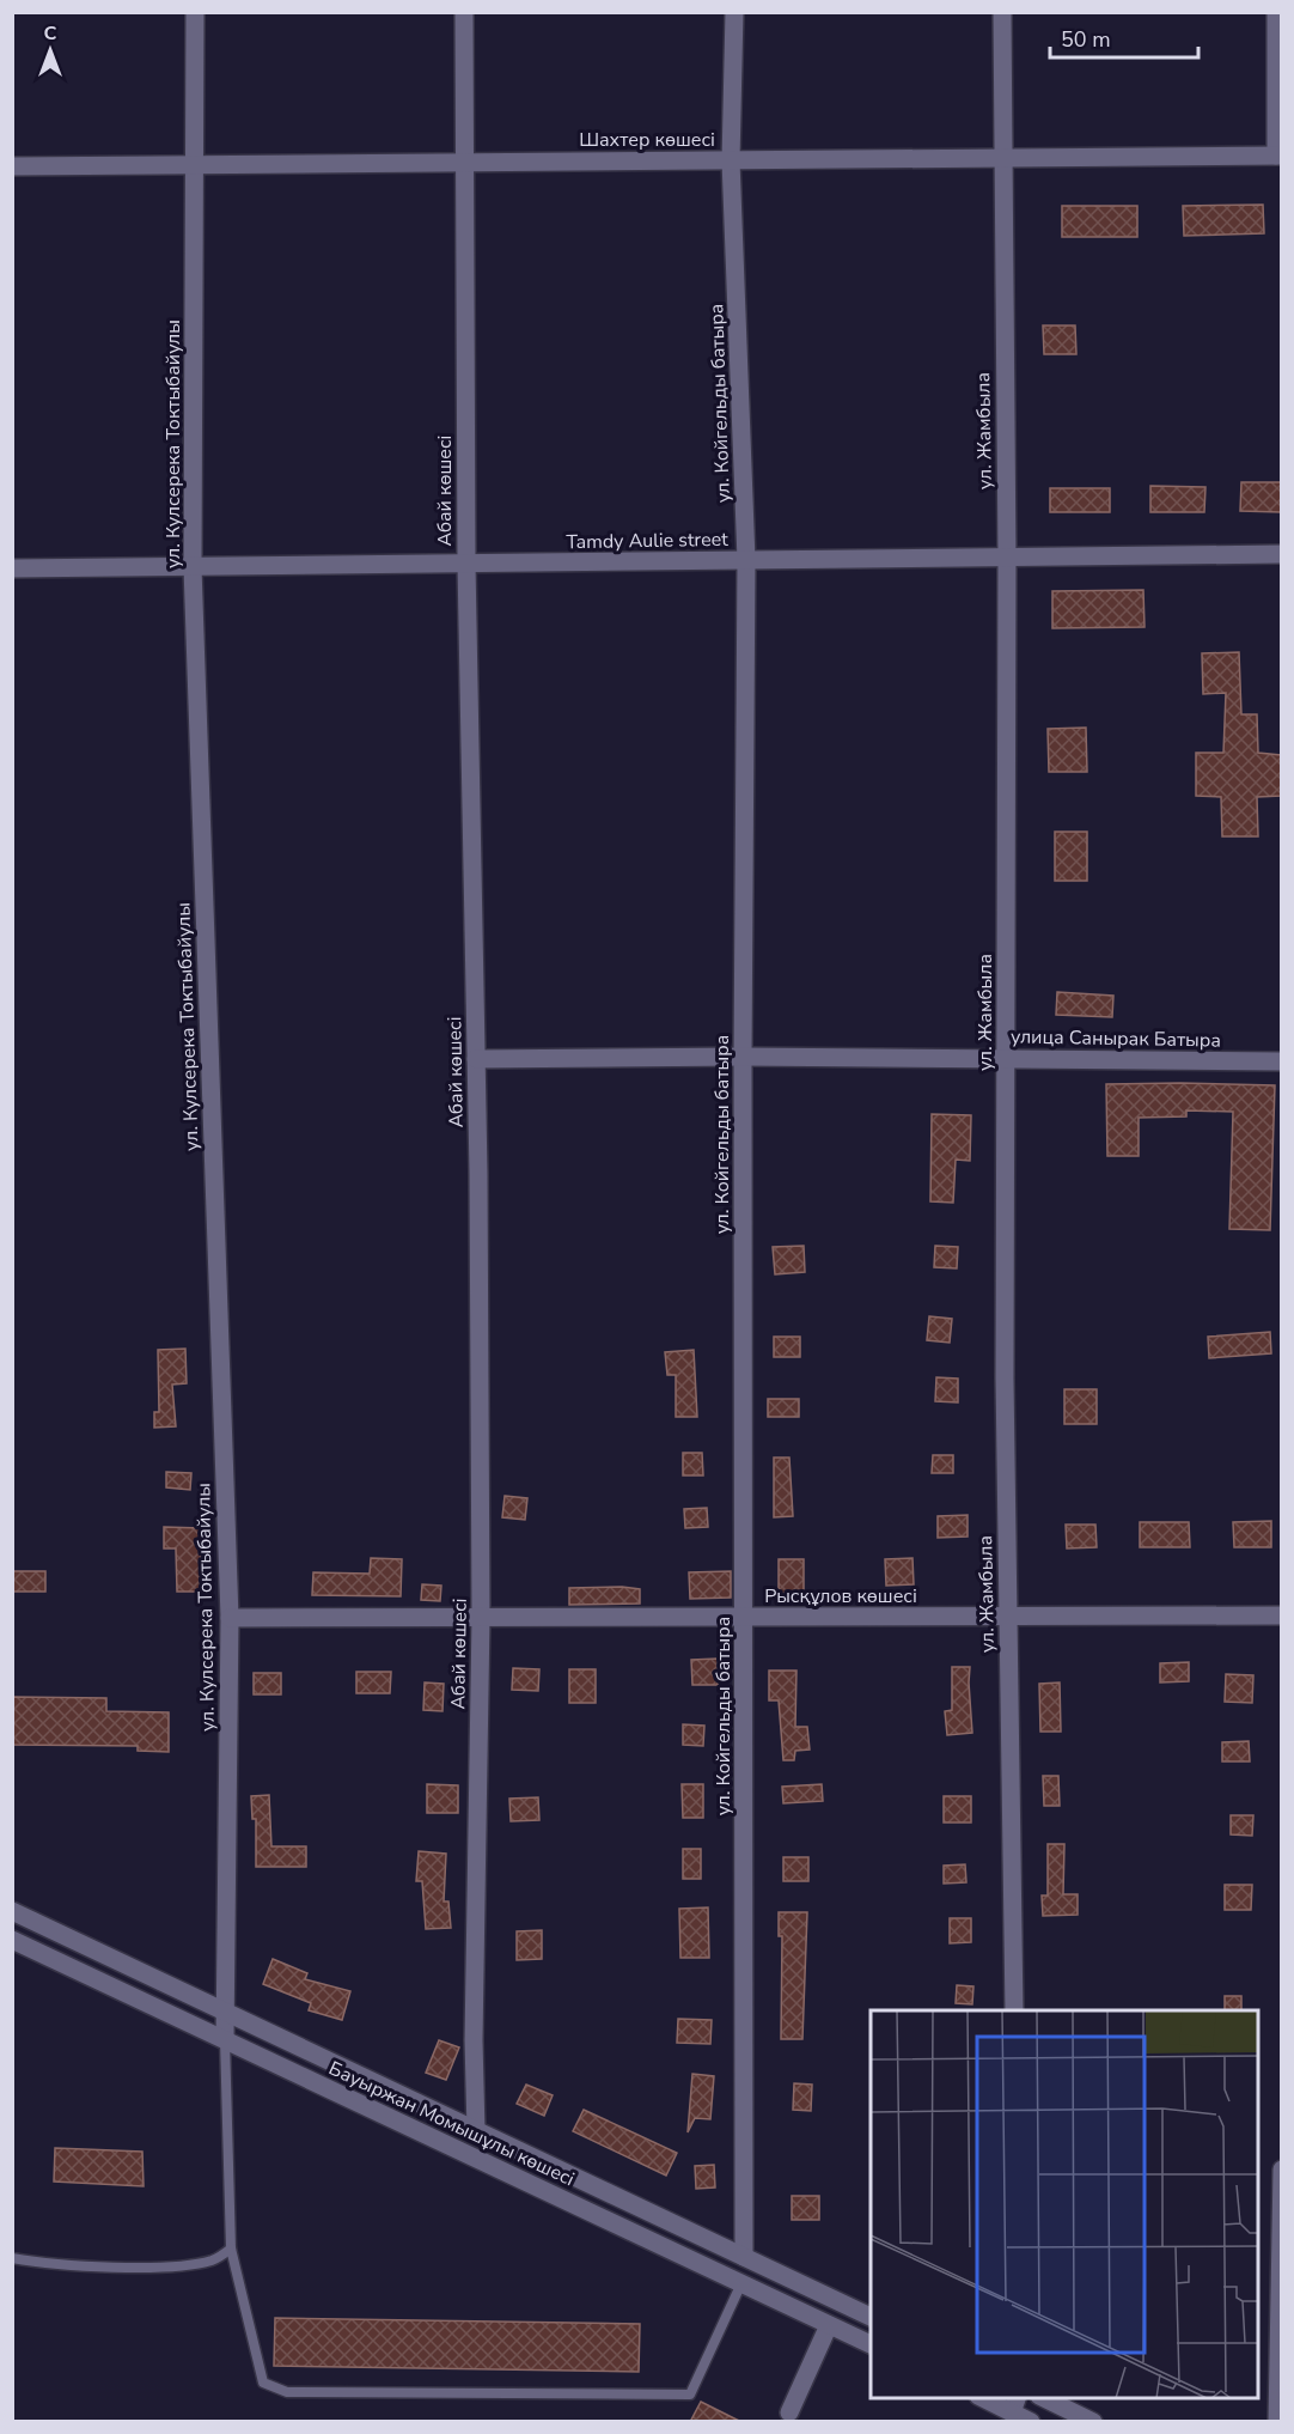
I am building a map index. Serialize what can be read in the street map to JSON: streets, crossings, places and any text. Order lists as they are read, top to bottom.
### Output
{
  "streets": {
    "street": [
      "Шахтер көшесі",
      "ул. Койгельды батыра",
      "ул. Жамбыла",
      "ул. Кулсерека Токтыбайулы",
      "Абай көшесі",
      "Tamdy Aulie street",
      "улица Санырак Батыра",
      "Рысқұлов көшесі",
      "Бауыржан Момышұлы көшесі"
    ]
  },
  "crossings": [
    ["Шахтер көшесі", "ул. Койгельды батыра"],
    ["Шахтер көшесі", "ул. Жамбыла"],
    ["Шахтер көшесі", "ул. Кулсерека Токтыбайулы"],
    ["Шахтер көшесі", "Абай көшесі"],
    ["ул. Койгельды батыра", "Tamdy Aulie street"],
    ["ул. Койгельды батыра", "улица Санырак Батыра"],
    ["ул. Койгельды батыра", "Рысқұлов көшесі"],
    ["ул. Койгельды батыра", "Бауыржан Момышұлы көшесі"],
    ["ул. Жамбыла", "Tamdy Aulie street"],
    ["ул. Жамбыла", "улица Санырак Батыра"],
    ["ул. Жамбыла", "Рысқұлов көшесі"],
    ["ул. Кулсерека Токтыбайулы", "Tamdy Aulie street"],
    ["ул. Кулсерека Токтыбайулы", "Рысқұлов көшесі"],
    ["ул. Кулсерека Токтыбайулы", "Бауыржан Момышұлы көшесі"],
    ["Абай көшесі", "Tamdy Aulie street"],
    ["Абай көшесі", "улица Санырак Батыра"],
    ["Абай көшесі", "Рысқұлов көшесі"],
    ["Абай көшесі", "Бауыржан Момышұлы көшесі"]
  ],
  "scale_bar": "50 m",
  "north": "top"
}
